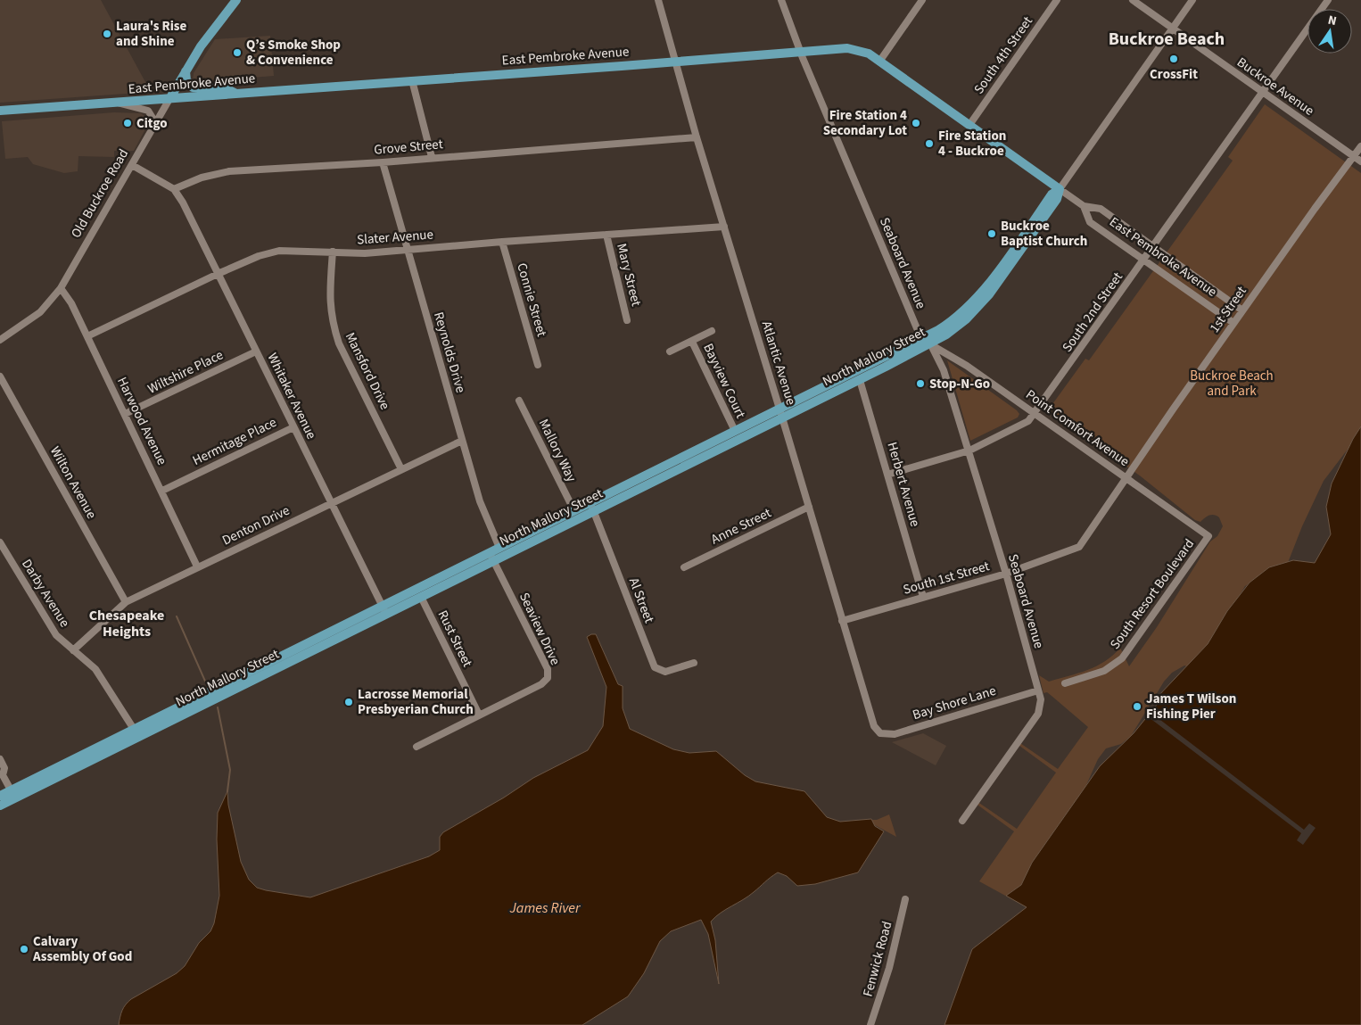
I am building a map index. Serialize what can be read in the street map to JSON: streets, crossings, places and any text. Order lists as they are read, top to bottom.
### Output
{
  "streets": {
    "main road": ["East Pembroke Avenue", "Old Buckroe Road", "North Mallory Street"],
    "street": [
      "South 4th Street",
      "Buckroe Avenue",
      "Grove Street",
      "Slater Avenue",
      "Seaboard Avenue",
      "Mary Street",
      "Connie Street",
      "1st Street",
      "South 2nd Street",
      "Reynolds Drive",
      "Atlantic Avenue",
      "Mansford Drive",
      "Wiltshire Place",
      "Bayview Court",
      "Whitaker Avenue",
      "Harwood Avenue",
      "Point Comfort Avenue",
      "Hermitage Place",
      "Mallory Way",
      "Wilton Avenue",
      "Herbert Avenue",
      "Denton Drive",
      "Anne Street",
      "South 1st Street",
      "Darby Avenue",
      "South Resort Boulevard",
      "Al Street",
      "Seaview Drive",
      "Rust Street",
      "Bay Shore Lane",
      "Fenwick Road"
    ]
  },
  "crossings": [
    ["South 4th Street", "East Pembroke Avenue"],
    ["East Pembroke Avenue", "Old Buckroe Road"],
    ["East Pembroke Avenue", "Seaboard Avenue"],
    ["East Pembroke Avenue", "1st Street"],
    ["East Pembroke Avenue", "South 2nd Street"],
    ["East Pembroke Avenue", "North Mallory Street"],
    ["East Pembroke Avenue", "Atlantic Avenue"],
    ["Buckroe Avenue", "1st Street"],
    ["Buckroe Avenue", "South 2nd Street"],
    ["Buckroe Avenue", "North Mallory Street"],
    ["Grove Street", "Reynolds Drive"],
    ["Grove Street", "Atlantic Avenue"],
    ["Grove Street", "Whitaker Avenue"],
    ["Old Buckroe Road", "Harwood Avenue"],
    ["Slater Avenue", "Mary Street"],
    ["Slater Avenue", "Connie Street"],
    ["Slater Avenue", "Reynolds Drive"],
    ["Slater Avenue", "Atlantic Avenue"],
    ["Slater Avenue", "Mansford Drive"],
    ["Slater Avenue", "Whitaker Avenue"],
    ["Slater Avenue", "Harwood Avenue"],
    ["Seaboard Avenue", "South 2nd Street"],
    ["Seaboard Avenue", "North Mallory Street"],
    ["Seaboard Avenue", "Point Comfort Avenue"],
    ["Seaboard Avenue", "South 1st Street"],
    ["Seaboard Avenue", "Bay Shore Lane"],
    ["1st Street", "Point Comfort Avenue"],
    ["1st Street", "South 1st Street"],
    ["South 2nd Street", "Point Comfort Avenue"],
    ["South 2nd Street", "Herbert Avenue"],
    ["Reynolds Drive", "North Mallory Street"],
    ["Reynolds Drive", "Denton Drive"],
    ["North Mallory Street", "Atlantic Avenue"],
    ["North Mallory Street", "Bayview Court"],
    ["North Mallory Street", "Whitaker Avenue"],
    ["North Mallory Street", "Point Comfort Avenue"],
    ["North Mallory Street", "Mallory Way"],
    ["North Mallory Street", "Herbert Avenue"],
    ["North Mallory Street", "Darby Avenue"],
    ["North Mallory Street", "Al Street"],
    ["North Mallory Street", "Seaview Drive"],
    ["North Mallory Street", "Rust Street"],
    ["Atlantic Avenue", "Anne Street"],
    ["Atlantic Avenue", "South 1st Street"],
    ["Atlantic Avenue", "Bay Shore Lane"],
    ["Mansford Drive", "Denton Drive"],
    ["Wiltshire Place", "Whitaker Avenue"],
    ["Wiltshire Place", "Harwood Avenue"],
    ["Whitaker Avenue", "Hermitage Place"],
    ["Whitaker Avenue", "Denton Drive"],
    ["Harwood Avenue", "Hermitage Place"],
    ["Harwood Avenue", "Denton Drive"],
    ["Point Comfort Avenue", "South 1st Street"],
    ["Point Comfort Avenue", "South Resort Boulevard"],
    ["Wilton Avenue", "Denton Drive"],
    ["Herbert Avenue", "South 1st Street"],
    ["Denton Drive", "Darby Avenue"],
    ["Seaview Drive", "Rust Street"]
  ],
  "districts": ["Buckroe Beach", "Chesapeake Heights"],
  "water": ["James River"],
  "parks": ["Buckroe Beach and Park"],
  "places": [
    "Laura's Rise and Shine",
    "Q’s Smoke Shop & Convenience",
    "CrossFit",
    "Citgo",
    "Fire Station 4 Secondary Lot",
    "Fire Station 4 - Buckroe",
    "Buckroe Baptist Church",
    "Stop-N-Go",
    "Lacrosse Memorial Presbyerian Church",
    "James T Wilson Fishing Pier",
    "Calvary Assembly Of God"
  ],
  "north": "top"
}
